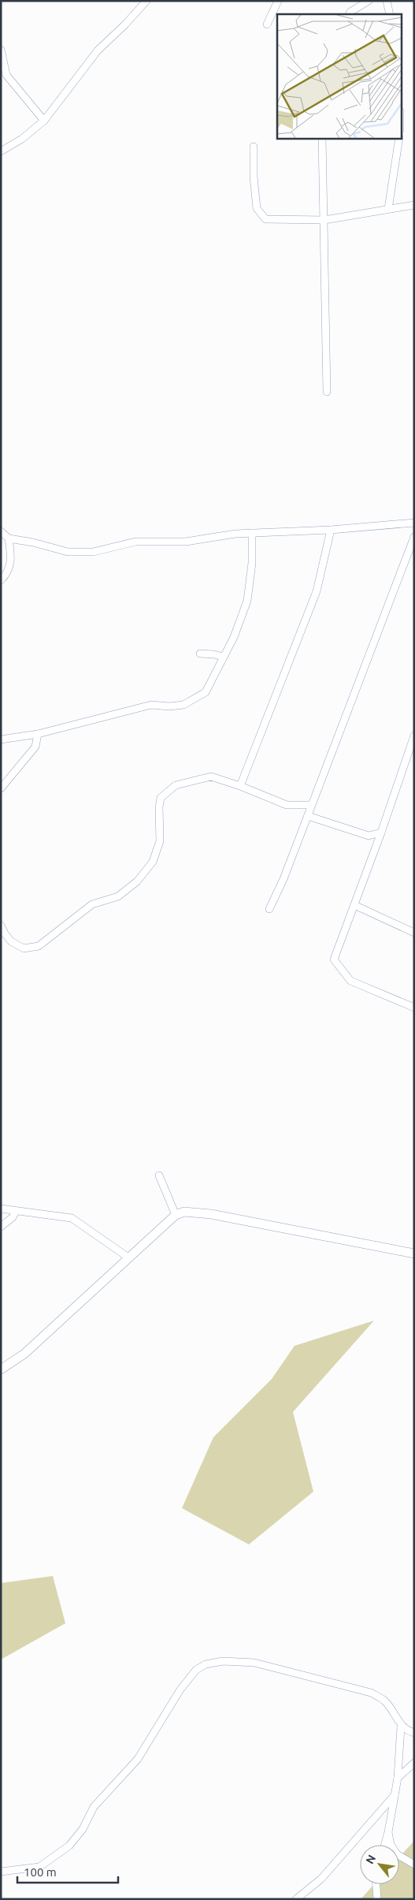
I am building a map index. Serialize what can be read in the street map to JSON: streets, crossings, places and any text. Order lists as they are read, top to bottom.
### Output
{
  "scale_bar": "100 m",
  "north": "top left"
}
